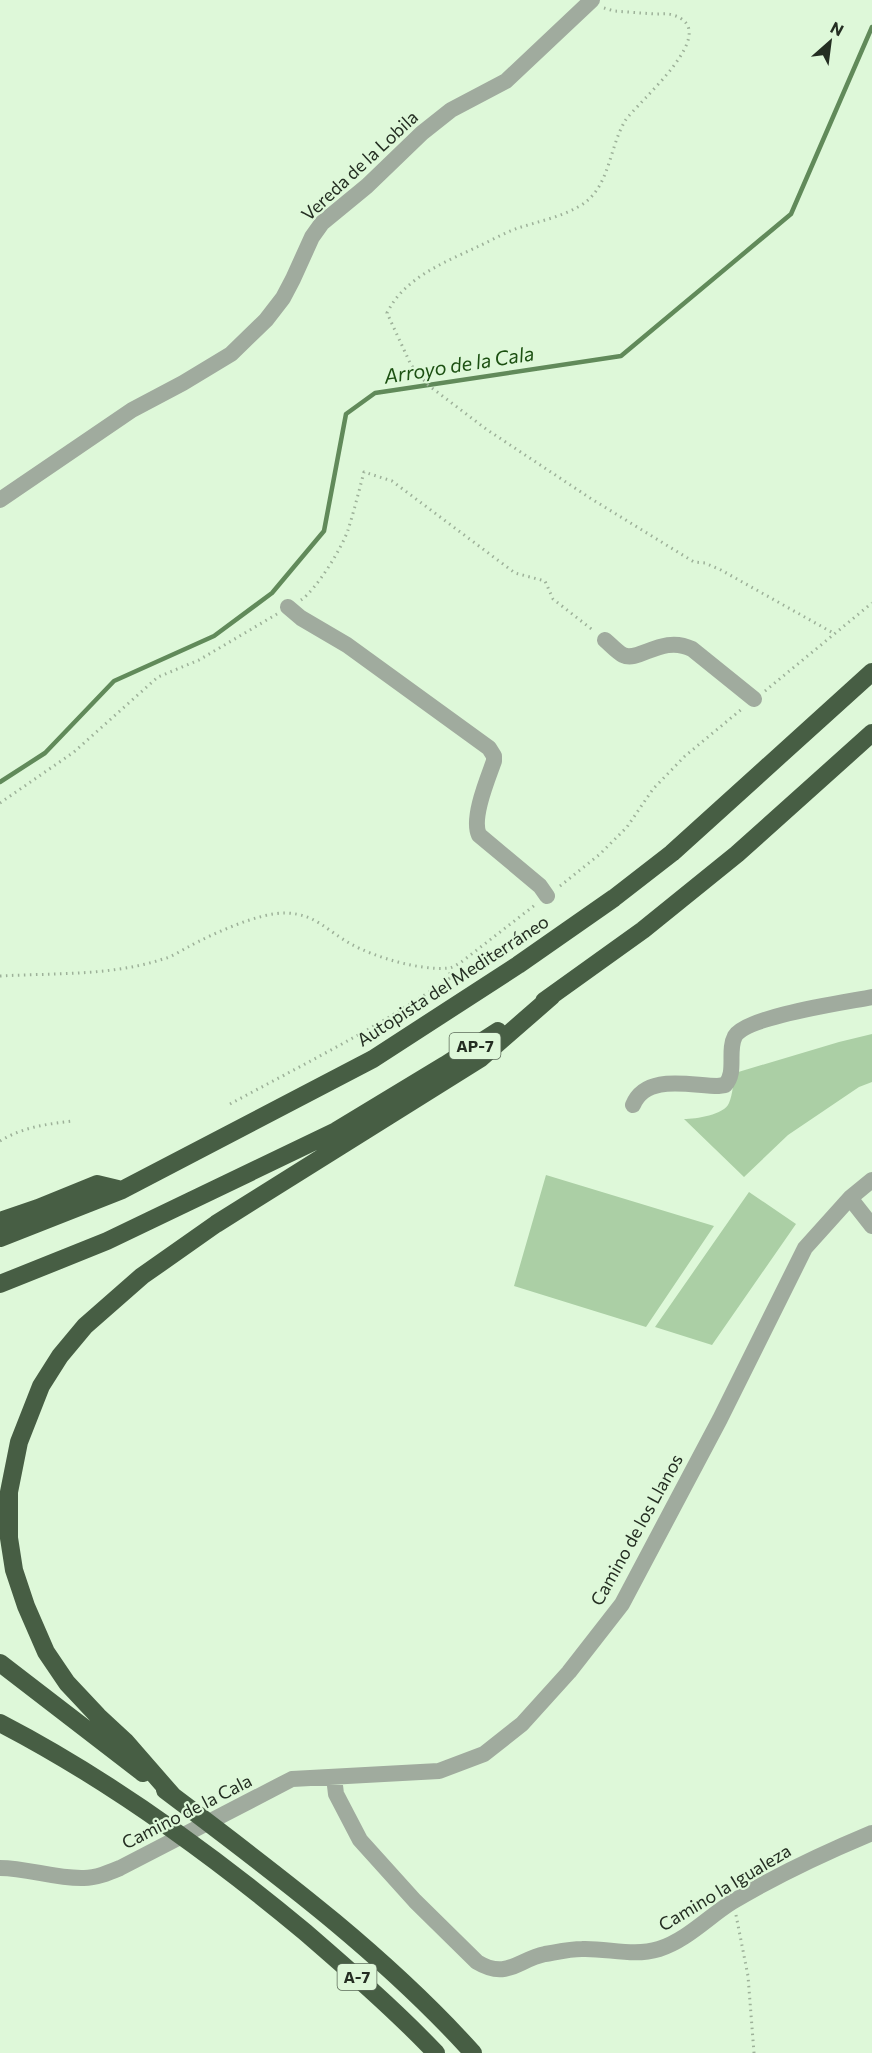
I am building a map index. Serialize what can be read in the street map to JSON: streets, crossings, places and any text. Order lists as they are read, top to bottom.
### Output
{
  "streets": {
    "highway": ["Autopista del Mediterráneo", "AP-7", "A-7"],
    "street": [
      "Vereda de la Lobila",
      "Camino de los Llanos",
      "Camino de la Cala",
      "Camino la Igualeza"
    ]
  },
  "crossings": [
    ["Camino de los Llanos", "Camino de la Cala"],
    ["Camino de los Llanos", "Camino la Igualeza"]
  ],
  "water": ["Arroyo de la Cala"],
  "north": "top right"
}
